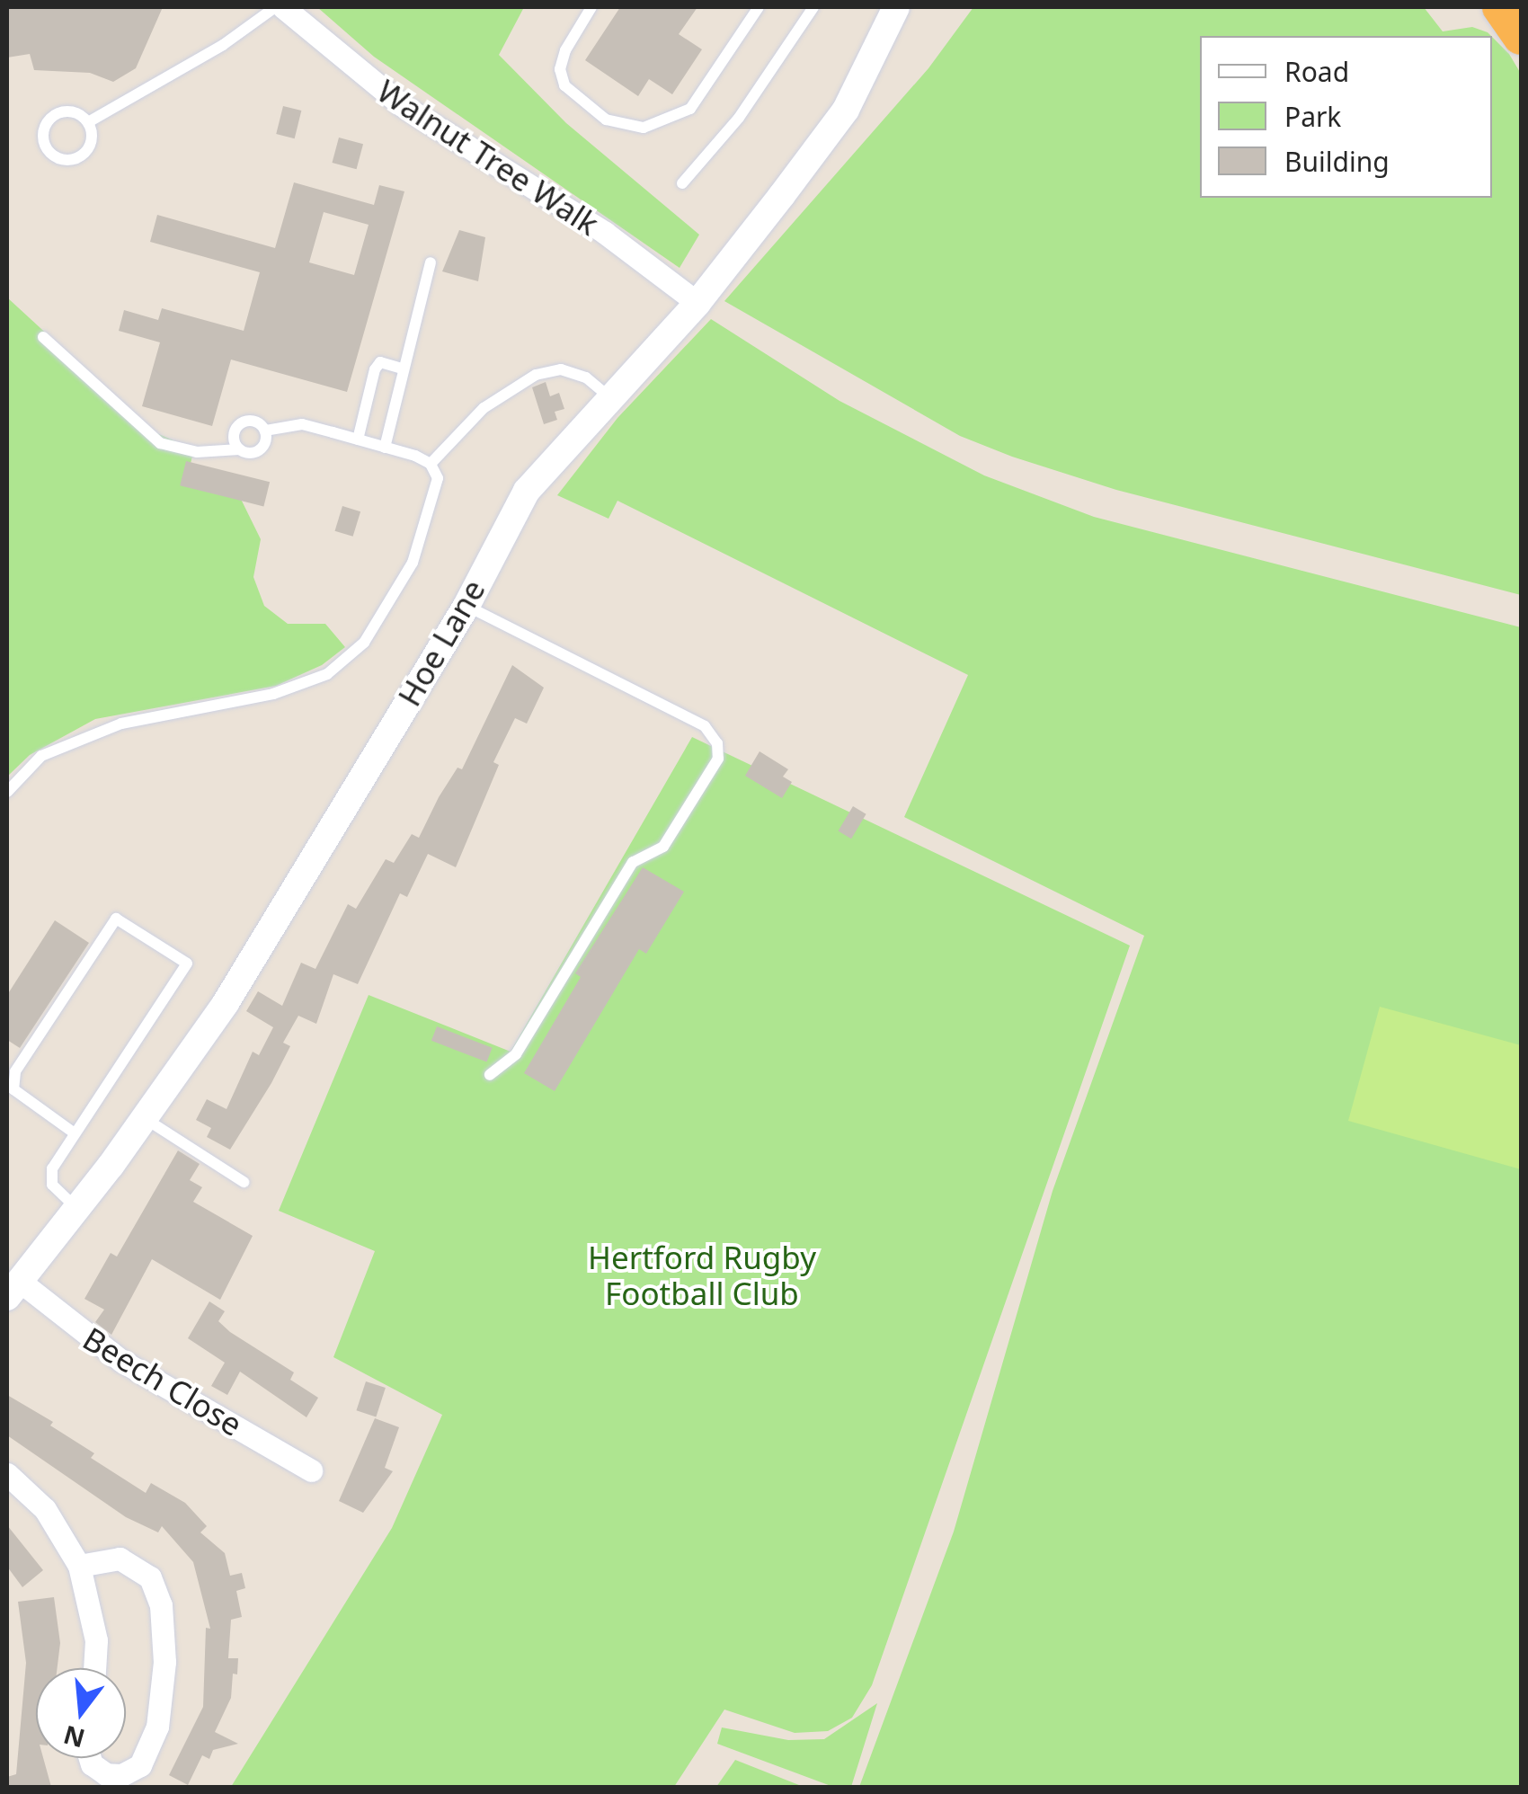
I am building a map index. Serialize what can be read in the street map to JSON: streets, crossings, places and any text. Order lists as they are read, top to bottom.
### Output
{
  "streets": {
    "street": ["Walnut Tree Walk", "Hoe Lane", "Beech Close"]
  },
  "crossings": [
    ["Walnut Tree Walk", "Hoe Lane"],
    ["Hoe Lane", "Beech Close"]
  ],
  "parks": ["Hertford Rugby Football Club"],
  "legend": ["Road", "Park", "Building"],
  "north": "bottom"
}
